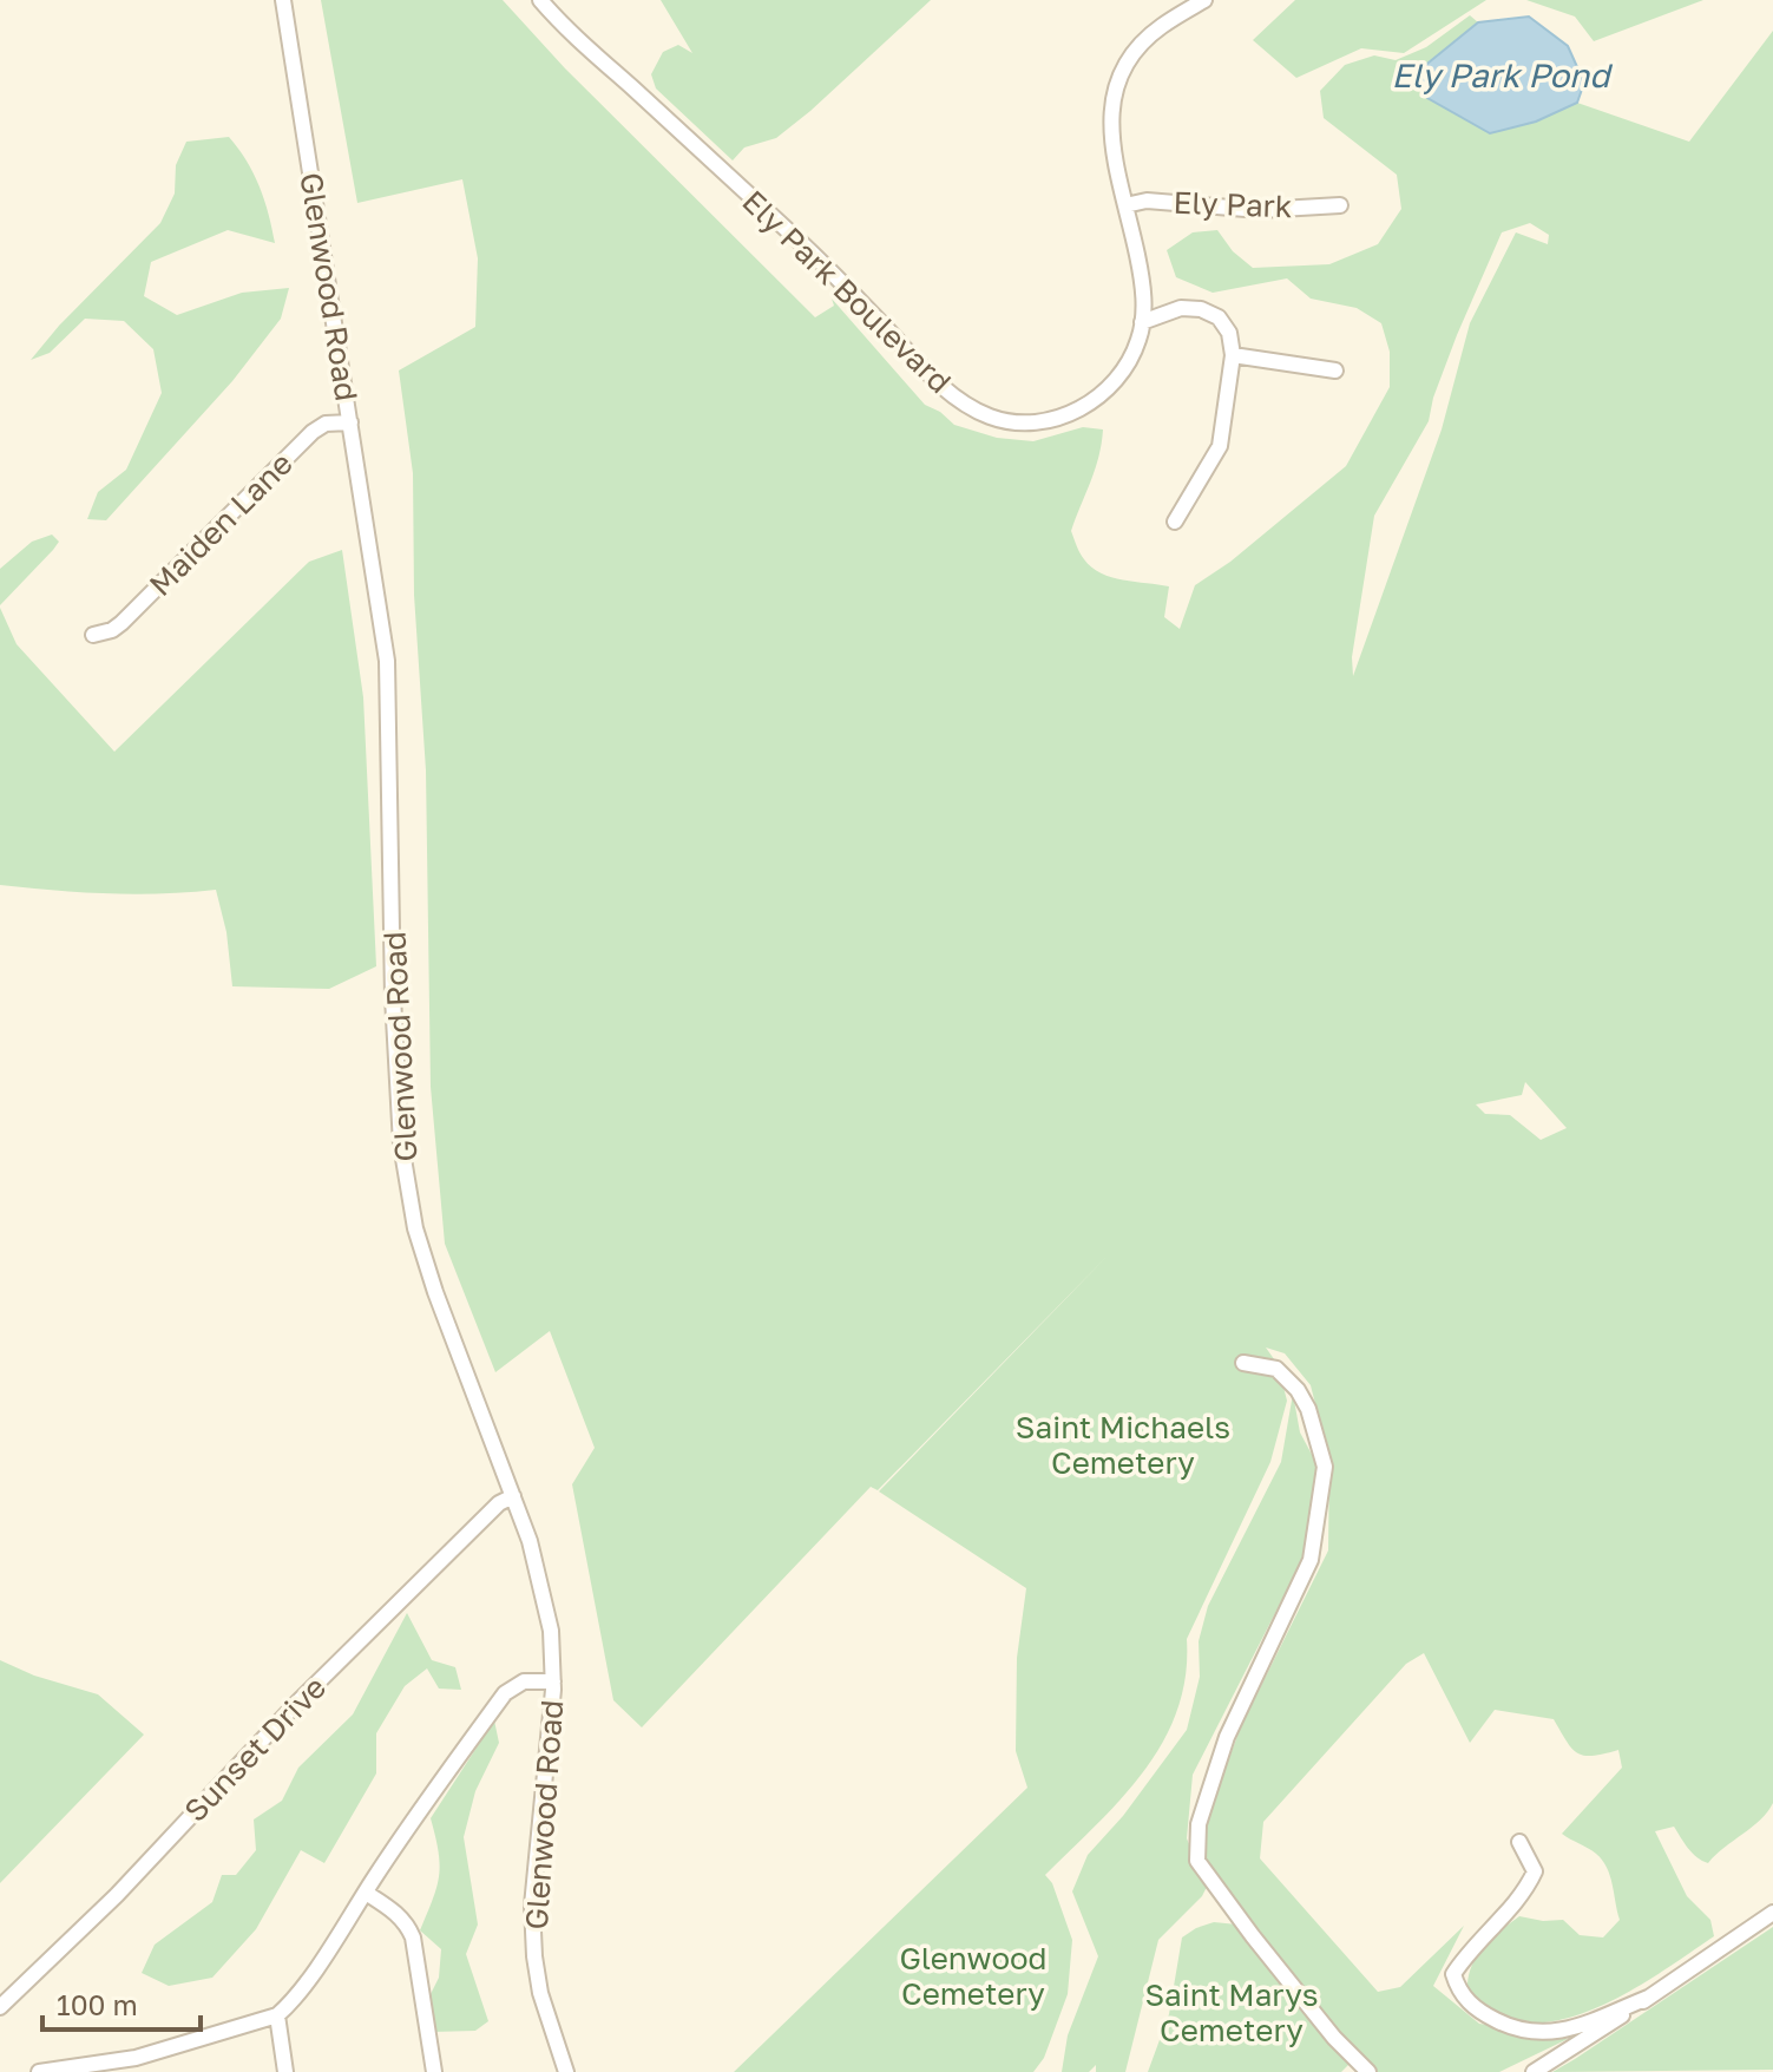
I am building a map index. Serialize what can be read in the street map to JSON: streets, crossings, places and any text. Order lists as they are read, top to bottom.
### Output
{
  "streets": {
    "street": [
      "Ely Park",
      "Glenwood Road",
      "Ely Park Boulevard",
      "Maiden Lane",
      "Sunset Drive"
    ]
  },
  "crossings": [
    ["Ely Park", "Ely Park Boulevard"],
    ["Glenwood Road", "Maiden Lane"],
    ["Glenwood Road", "Sunset Drive"]
  ],
  "water": ["Ely Park Pond"],
  "parks": ["Saint Michaels Cemetery", "Glenwood Cemetery", "Saint Marys Cemetery"],
  "scale_bar": "100 m"
}
